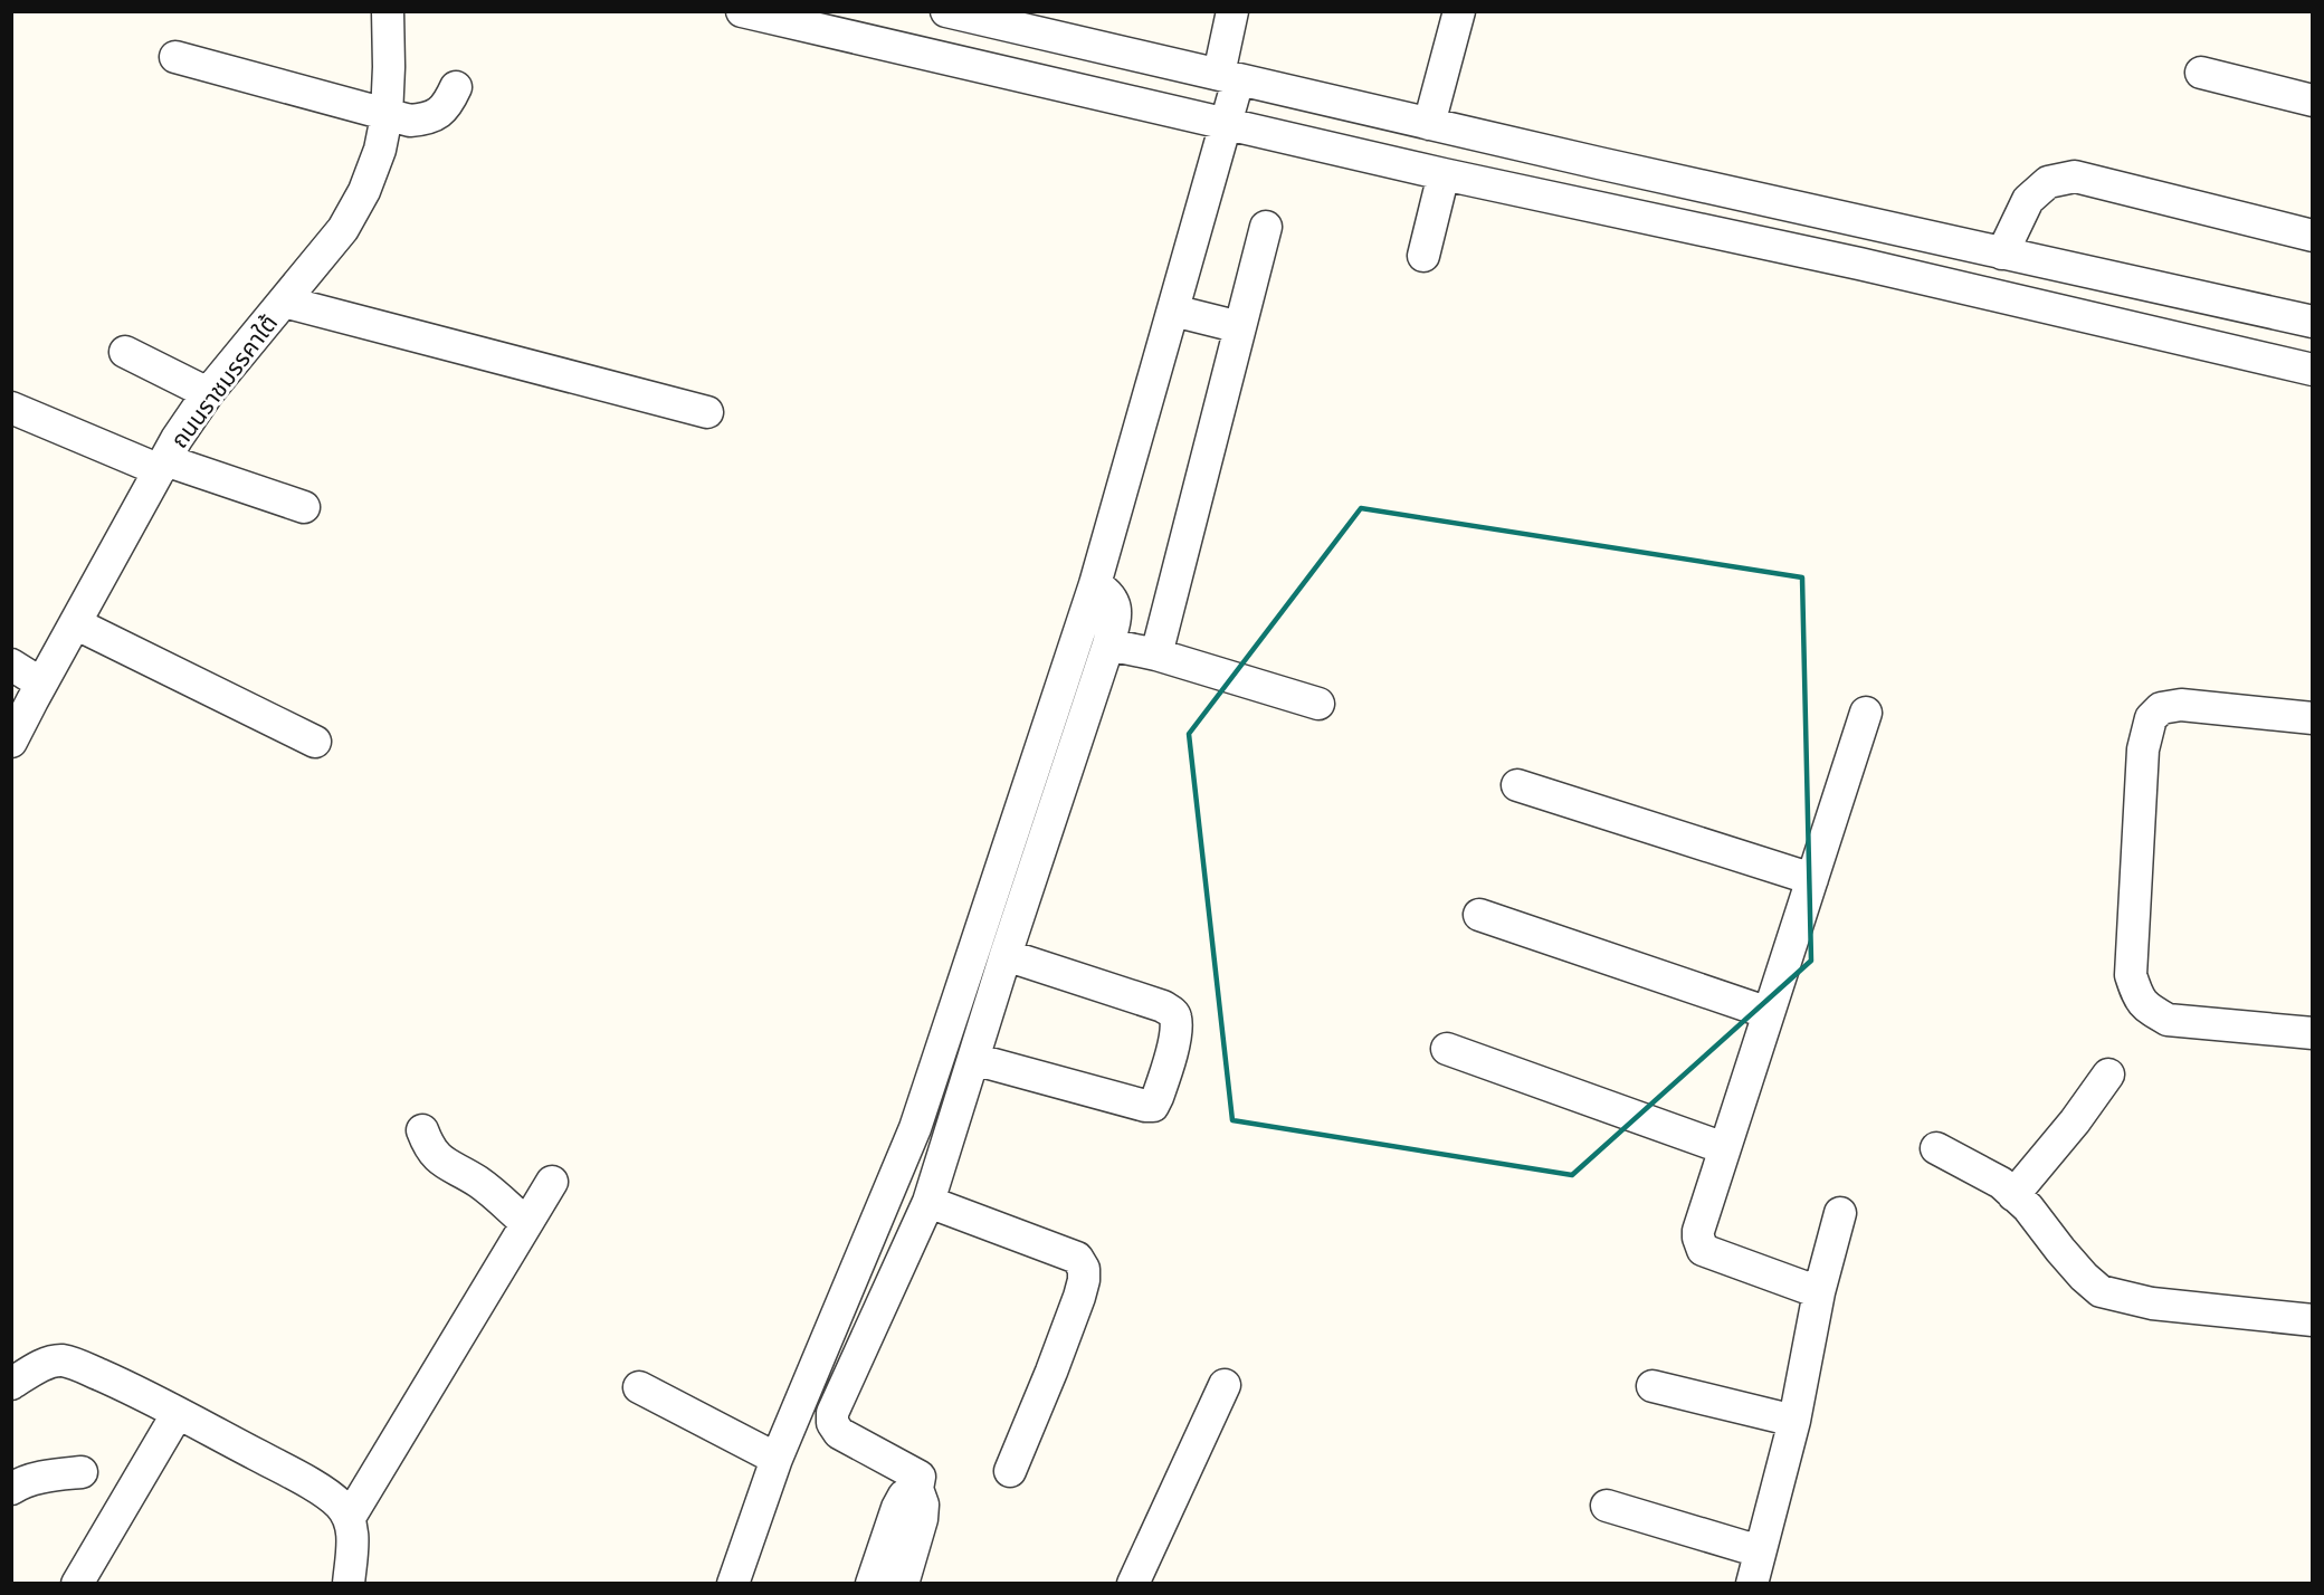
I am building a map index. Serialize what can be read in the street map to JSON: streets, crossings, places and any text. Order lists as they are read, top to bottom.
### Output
{
  "streets": {
    "street": ["ถนนราชมรรคาใต้"]
  }
}
